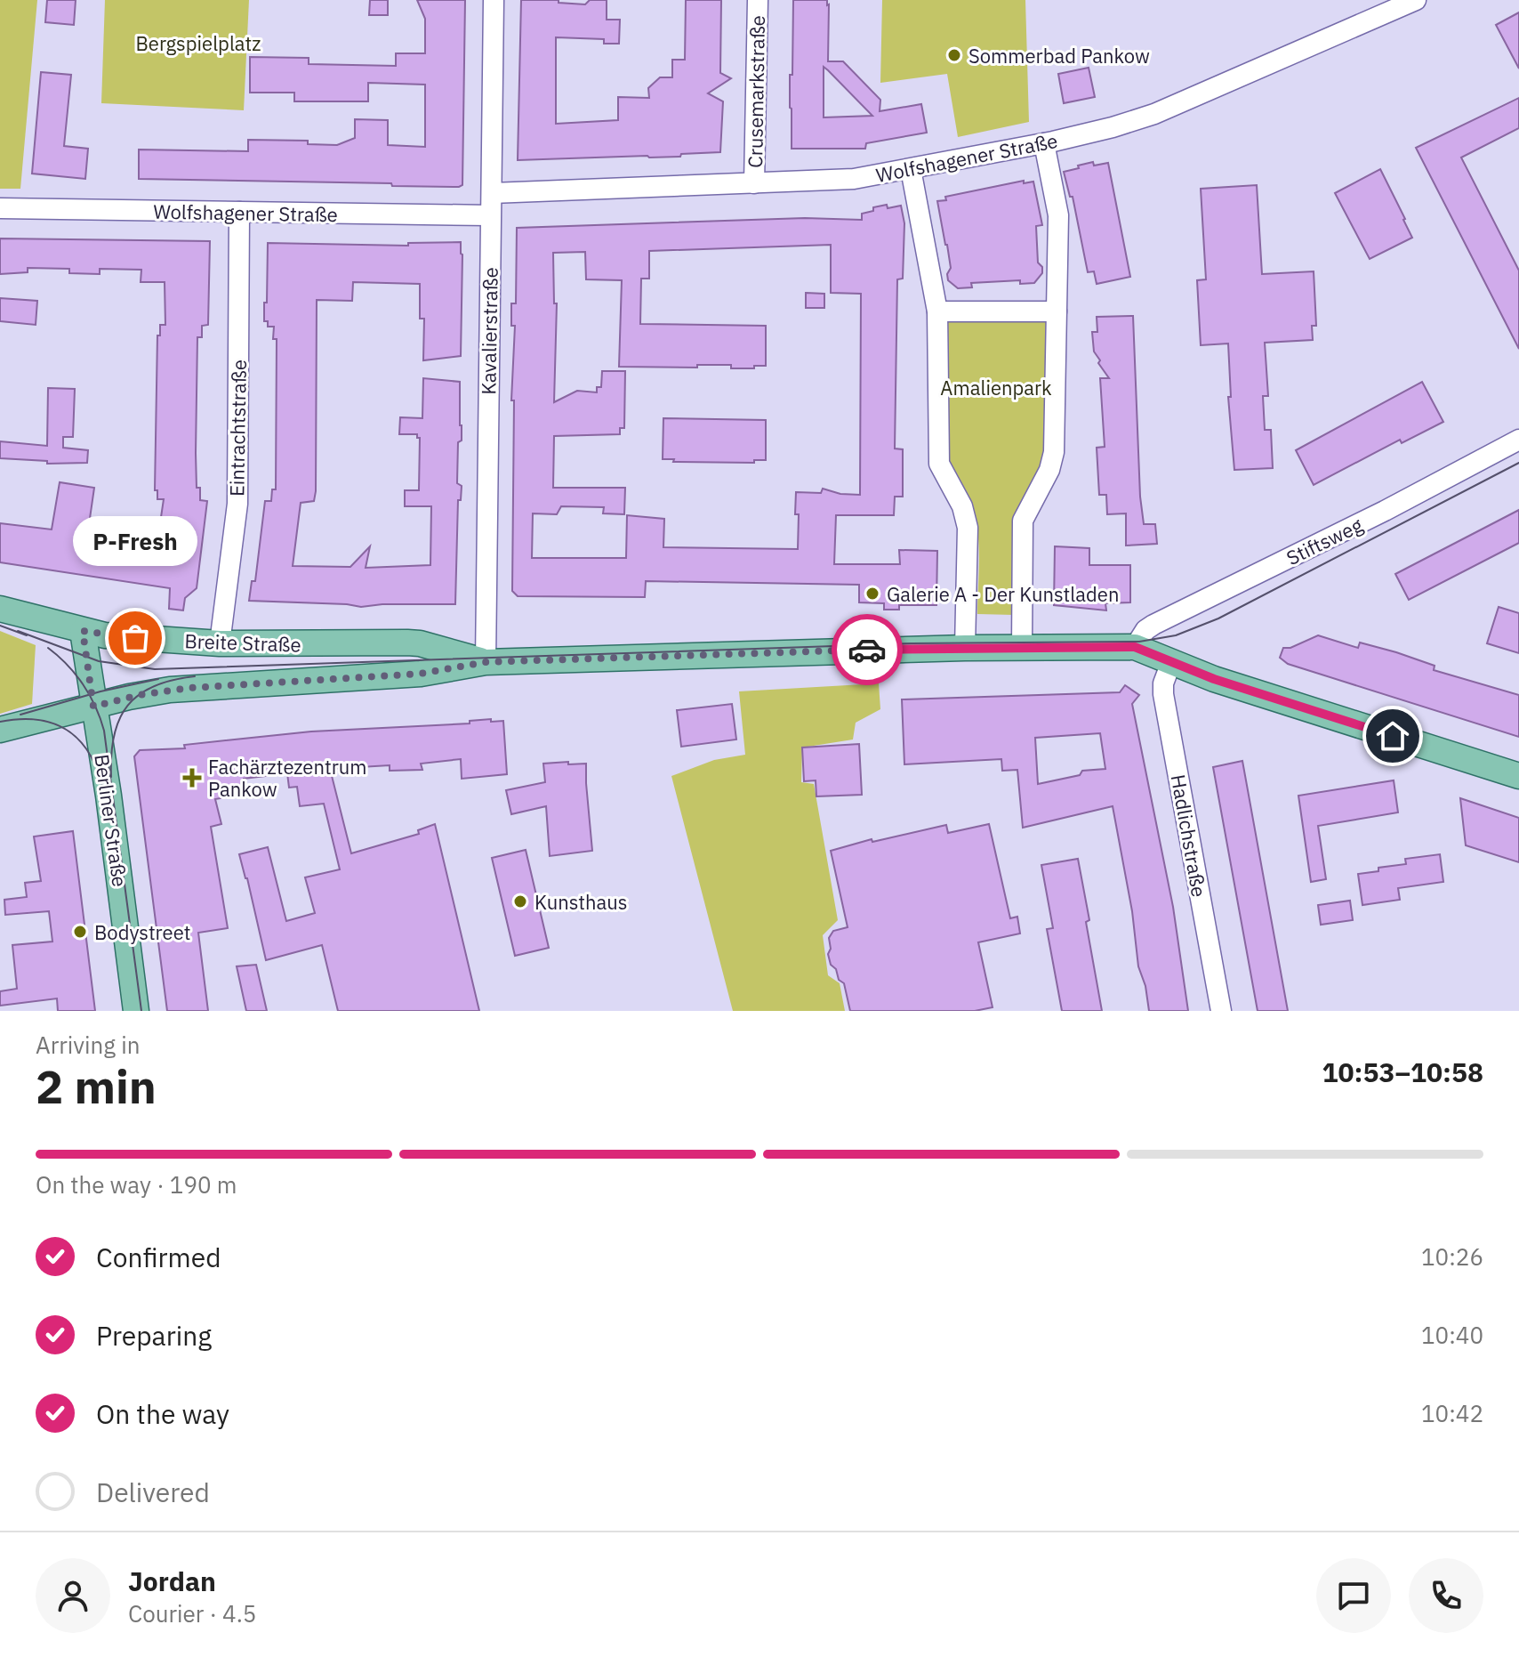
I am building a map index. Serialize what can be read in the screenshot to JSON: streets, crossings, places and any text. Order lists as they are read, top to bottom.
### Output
{
  "streets": {
    "main road": ["Breite Straße", "Berliner Straße"],
    "street": [
      "Crusemarkstraße",
      "Wolfshagener Straße",
      "Kavalierstraße",
      "Eintrachtstraße",
      "Stiftsweg",
      "Hadlichstraße"
    ]
  },
  "crossings": [
    ["Crusemarkstraße", "Wolfshagener Straße"],
    ["Wolfshagener Straße", "Kavalierstraße"],
    ["Wolfshagener Straße", "Eintrachtstraße"],
    ["Kavalierstraße", "Breite Straße"],
    ["Eintrachtstraße", "Breite Straße"],
    ["Stiftsweg", "Breite Straße"],
    ["Breite Straße", "Berliner Straße"]
  ],
  "parks": ["Bergspielplatz", "Amalienpark"],
  "places": {
    "other": [
      "Sommerbad Pankow",
      "Galerie A - Der Kunstladen",
      "P-Fresh",
      "Kunsthaus",
      "Bodystreet"
    ],
    "health": ["Fachärztezentrum Pankow"]
  },
  "page": {
    "bubble": "P-Fresh",
    "heading": ["2 min", "Arriving in", "10:53–10:58"],
    "panel": ["Jordan", "Courier · 4.5"],
    "bar": "On the way · 190 m",
    "list": [
      ["Confirmed", "10:26"],
      ["Preparing", "10:40"],
      ["On the way", "10:42"],
      "Delivered"
    ]
  }
}
